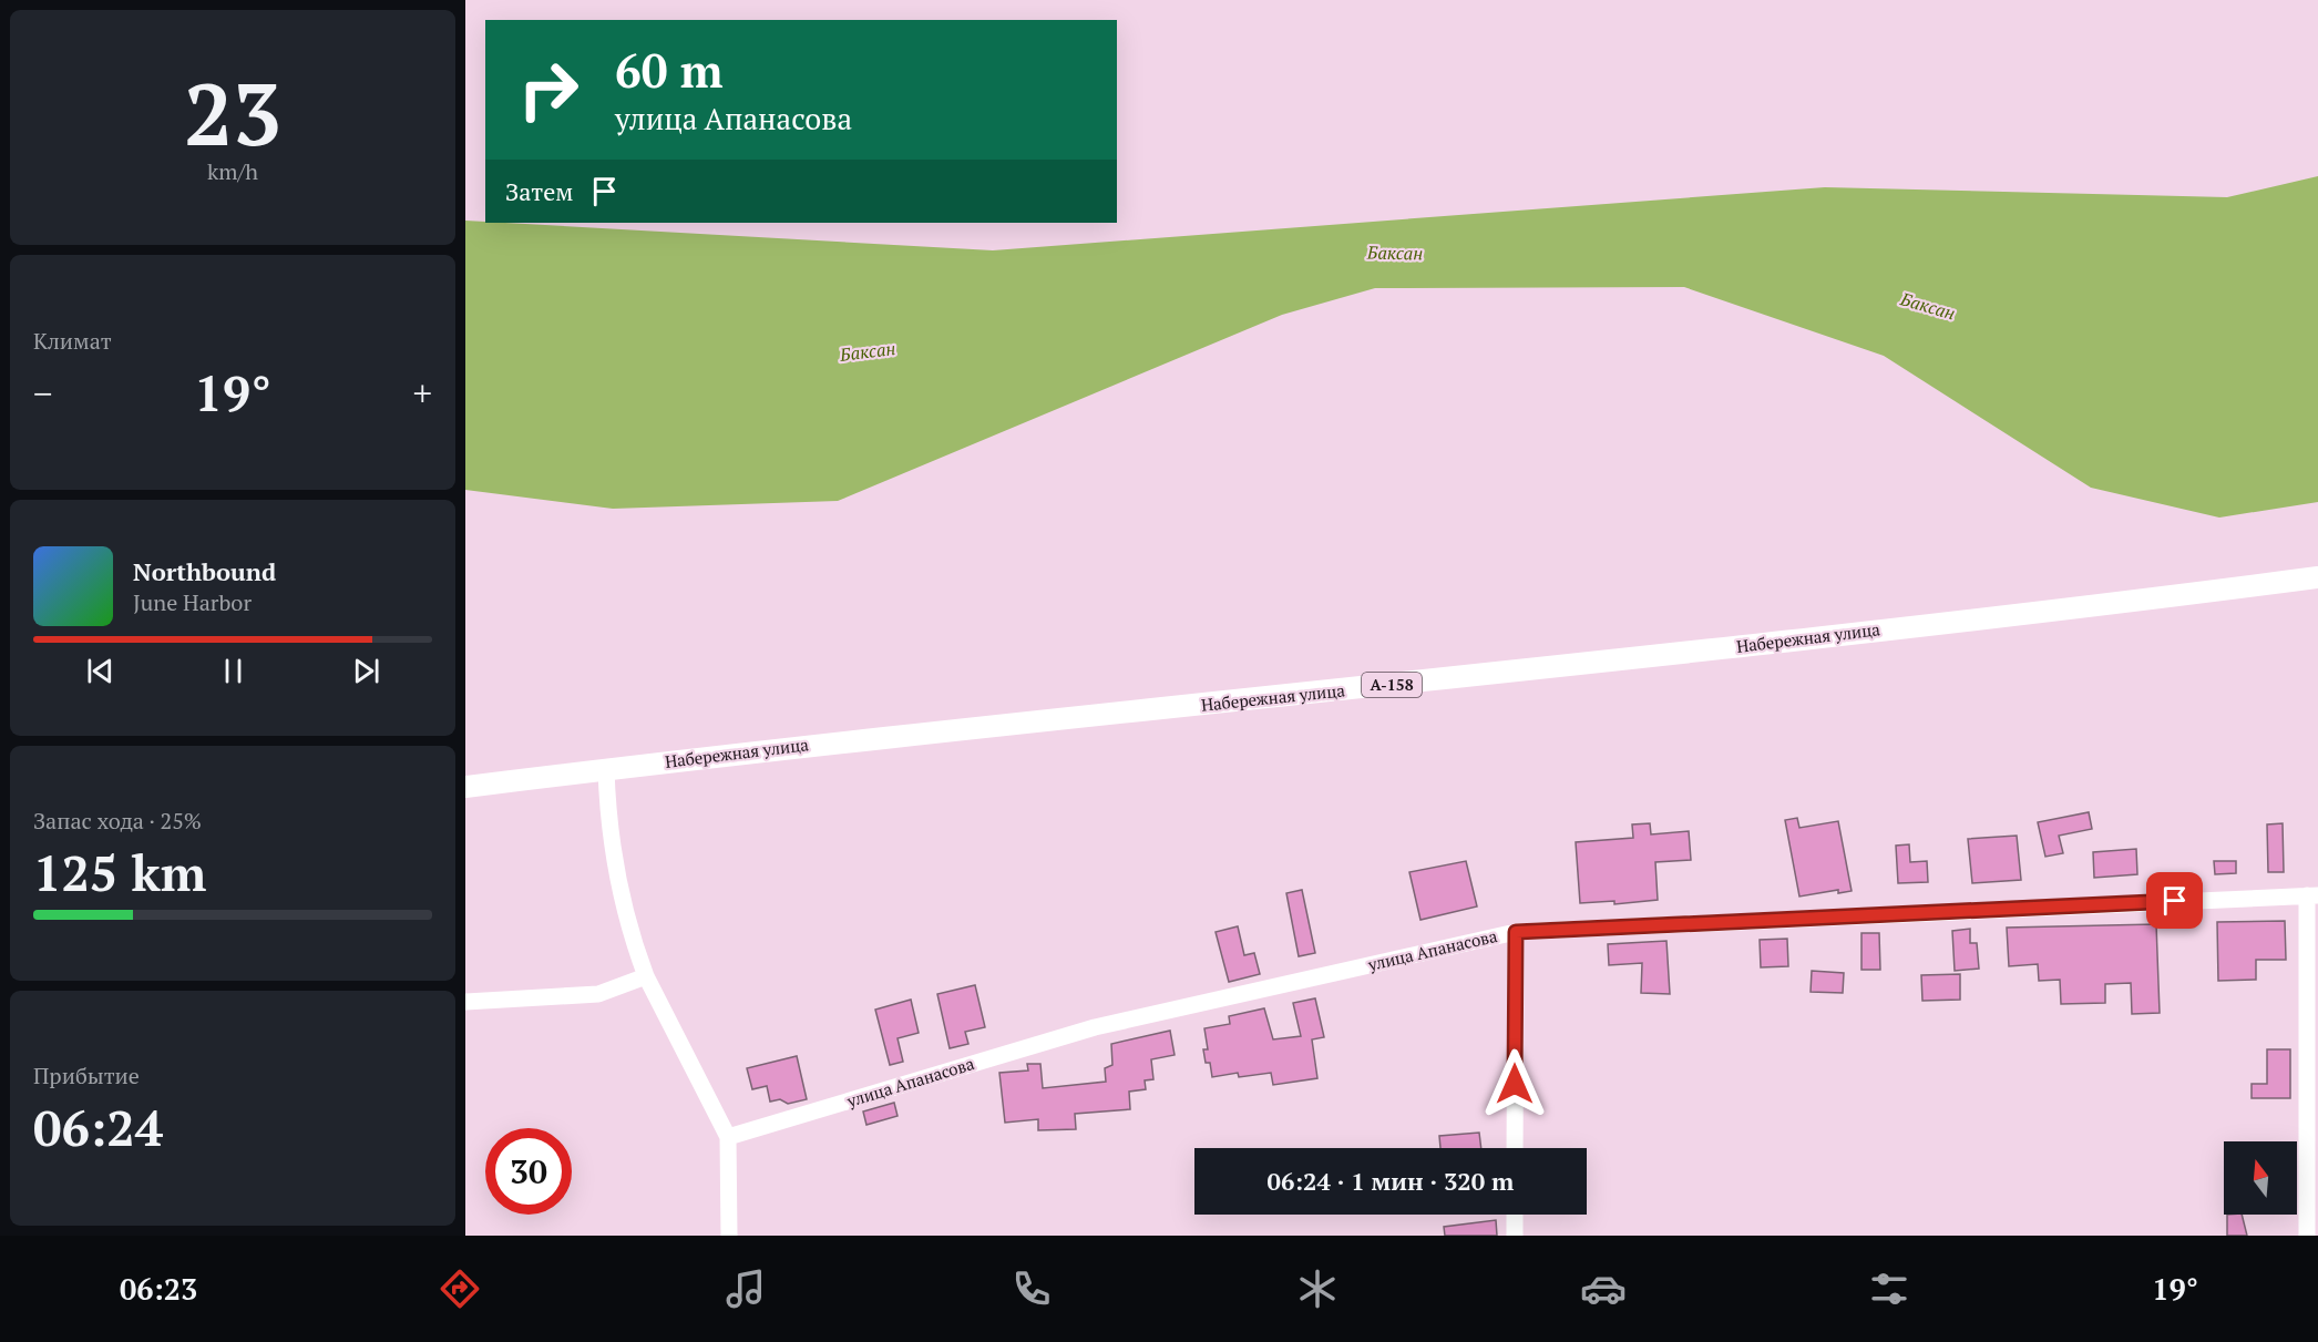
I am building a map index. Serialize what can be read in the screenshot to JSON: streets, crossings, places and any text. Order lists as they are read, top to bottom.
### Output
{
  "streets": {
    "main road": ["Набережная улица", "А-158"],
    "street": ["улица Апанасова"]
  },
  "water": ["Баксан"],
  "north": "top",
  "page": {
    "tile": [
      ["23", "km/h"],
      "Климат",
      ["Запас хода · 25%", "125 km"],
      ["Прибытие", "06:24"]
    ],
    "turn": ["60 m", "улица Апанасова"],
    "then": "Затем",
    "heat": ["−", "19°", "+"],
    "song": ["Northbound", "June Harbor"],
    "limit": "30",
    "trip": "06:24 · 1 мин · 320 m",
    "tabs": ["06:23", "19°"]
  }
}
